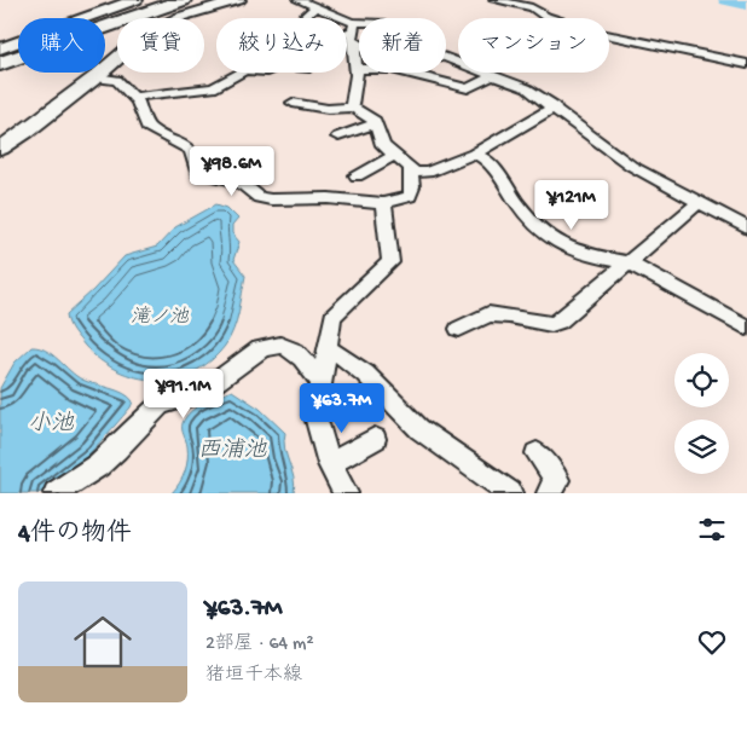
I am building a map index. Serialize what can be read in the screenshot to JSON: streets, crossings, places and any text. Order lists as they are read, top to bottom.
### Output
{
  "water": ["滝ノ池", "小池", "西浦池"],
  "page": {
    "chip": [
      "購入",
      "賃貸",
      "絞り込み",
      "新着",
      "マンション"
    ],
    "price": [
      "¥98.6M",
      "¥121M",
      "¥91.1M",
      "¥63.7M"
    ],
    "heading": "4件の物件",
    "list": [
      {
        "name": "¥63.7M",
        "note": "2部屋 · 64 m² · 猪垣千本線"
      }
    ]
  }
}
